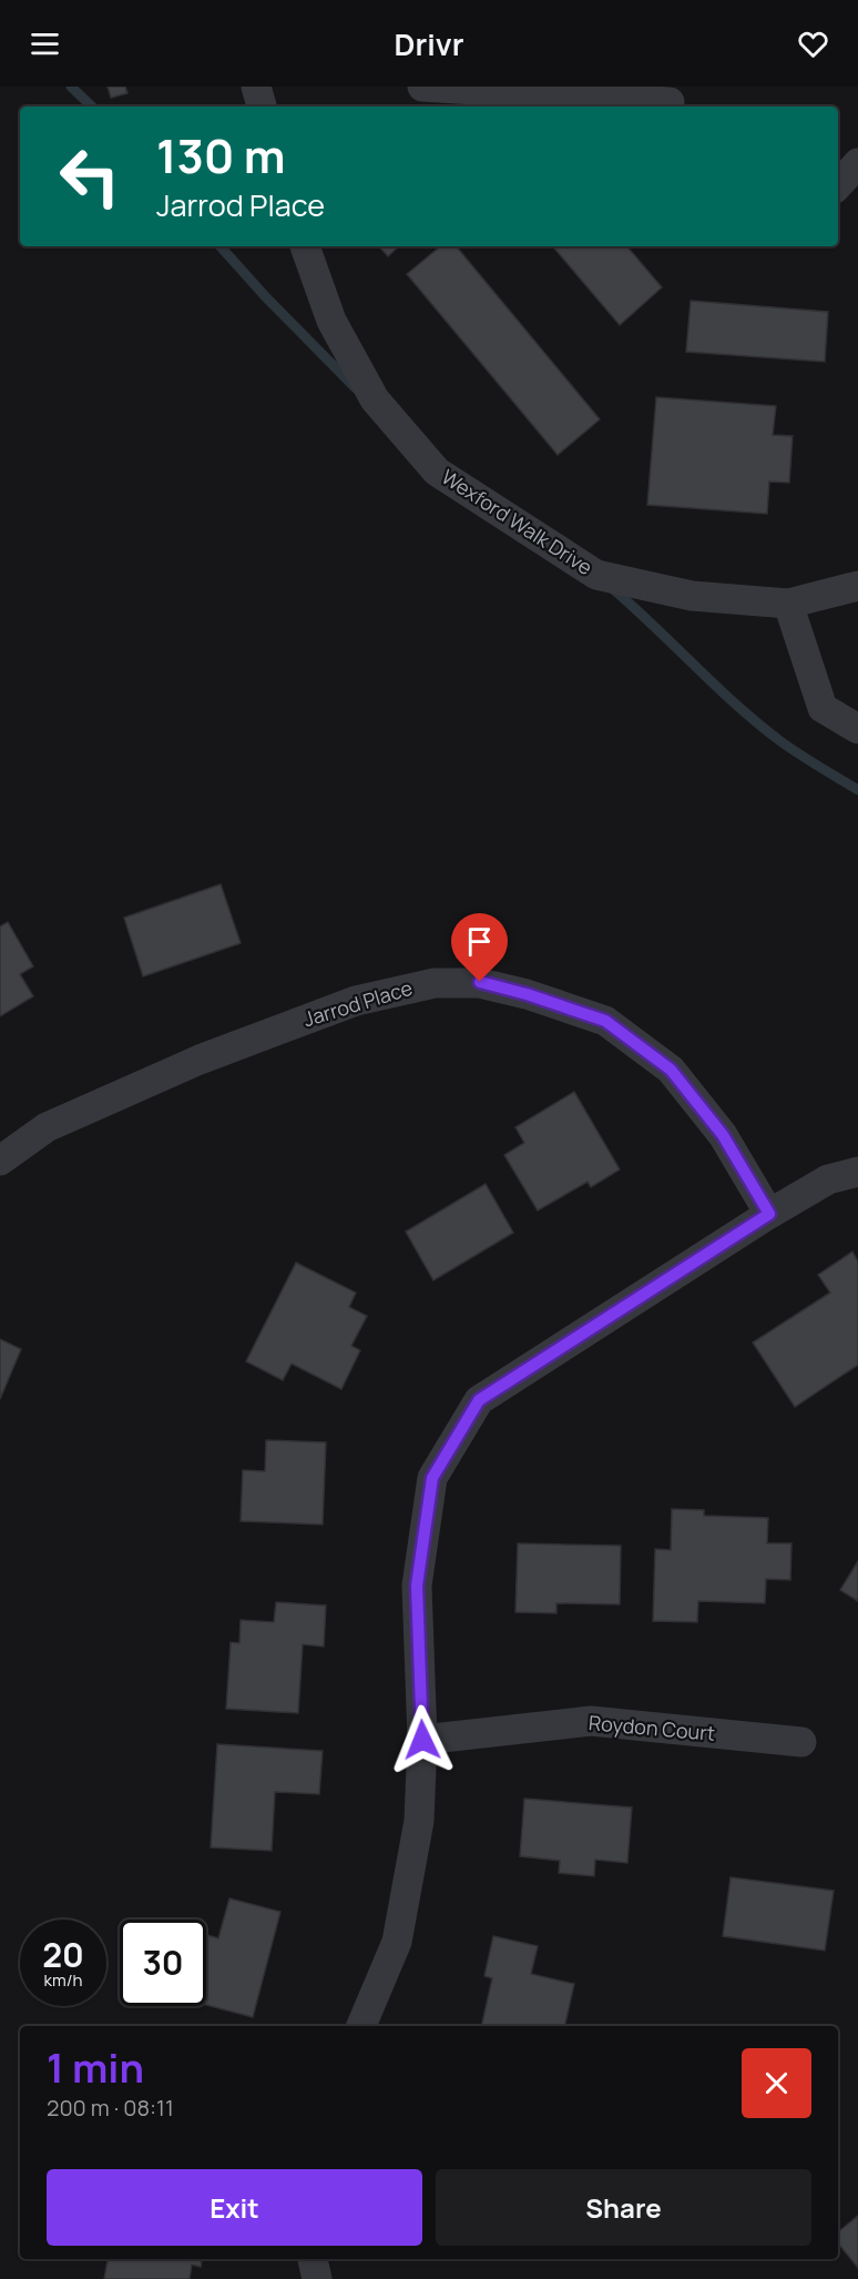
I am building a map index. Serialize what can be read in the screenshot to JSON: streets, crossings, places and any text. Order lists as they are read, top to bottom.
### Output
{
  "streets": {
    "street": ["Wexford Walk Drive", "Jarrod Place", "Roydon Court"]
  },
  "page": {
    "header": "Drivr",
    "turn": ["130 m", "Jarrod Place"],
    "speed": "20 km/h",
    "limit": "30",
    "heading": ["1 min", "200 m · 08:11"],
    "buttons": ["Exit", "Share"]
  }
}
